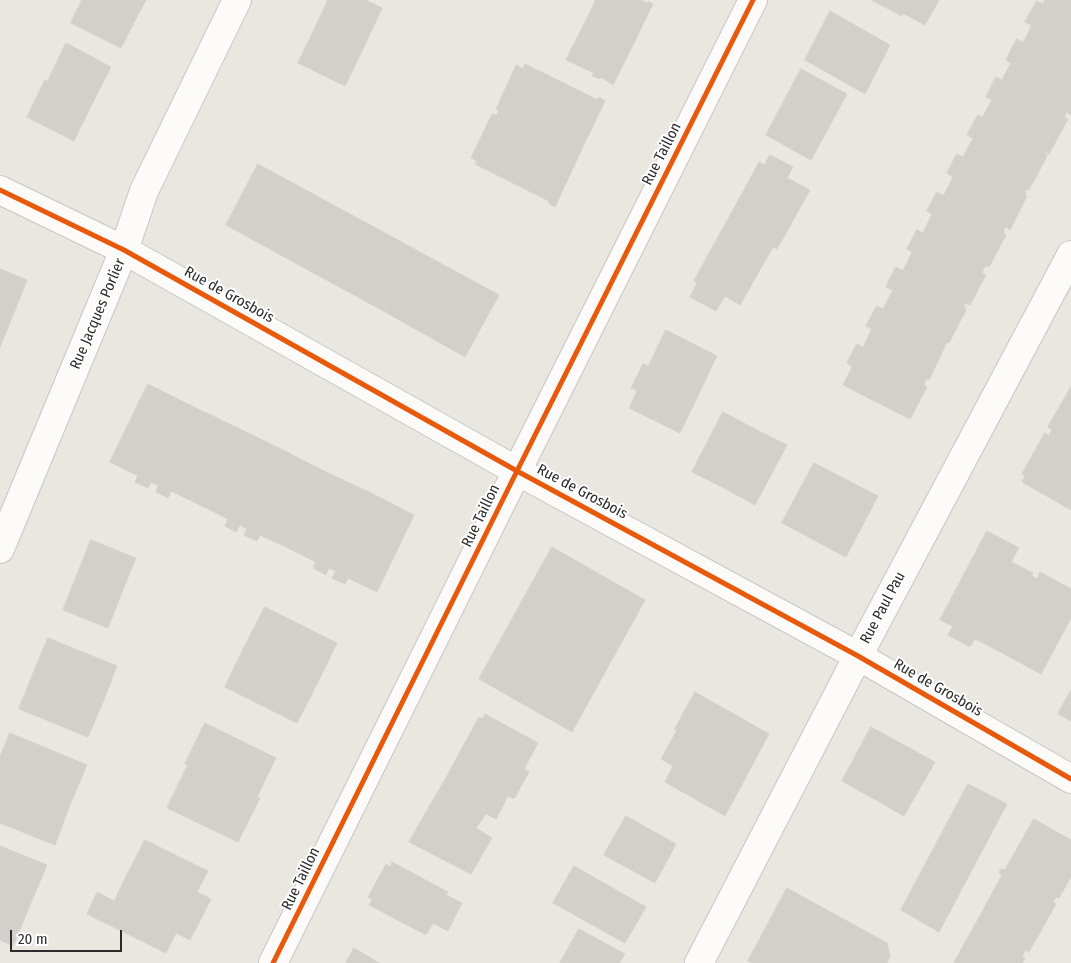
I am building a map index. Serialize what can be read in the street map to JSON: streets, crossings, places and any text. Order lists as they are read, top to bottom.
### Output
{
  "streets": {
    "street": [
      "Rue Taillon",
      "Rue de Grosbois",
      "Rue Jacques Porlier",
      "Rue Paul Pau"
    ]
  },
  "crossings": [
    ["Rue Taillon", "Rue de Grosbois"],
    ["Rue de Grosbois", "Rue Jacques Porlier"],
    ["Rue de Grosbois", "Rue Paul Pau"]
  ],
  "scale_bar": "20 m"
}
